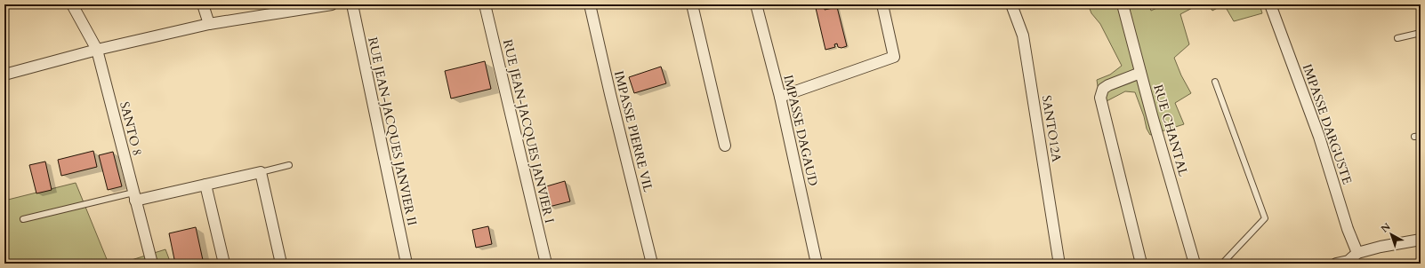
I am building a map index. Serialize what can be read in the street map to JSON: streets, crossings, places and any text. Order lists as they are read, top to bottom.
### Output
{
  "streets": {
    "street": [
      "IMPASSE DARGUSTE",
      "SANTO 8",
      "SANTO12A",
      "IMPASSE DAGAUD",
      "RUE CHANTAL",
      "RUE JEAN-JACQUES JANVIER II",
      "RUE JEAN-JACQUES JANVIER I",
      "IMPASSE PIERRE VIL"
    ]
  },
  "north": "top left"
}
